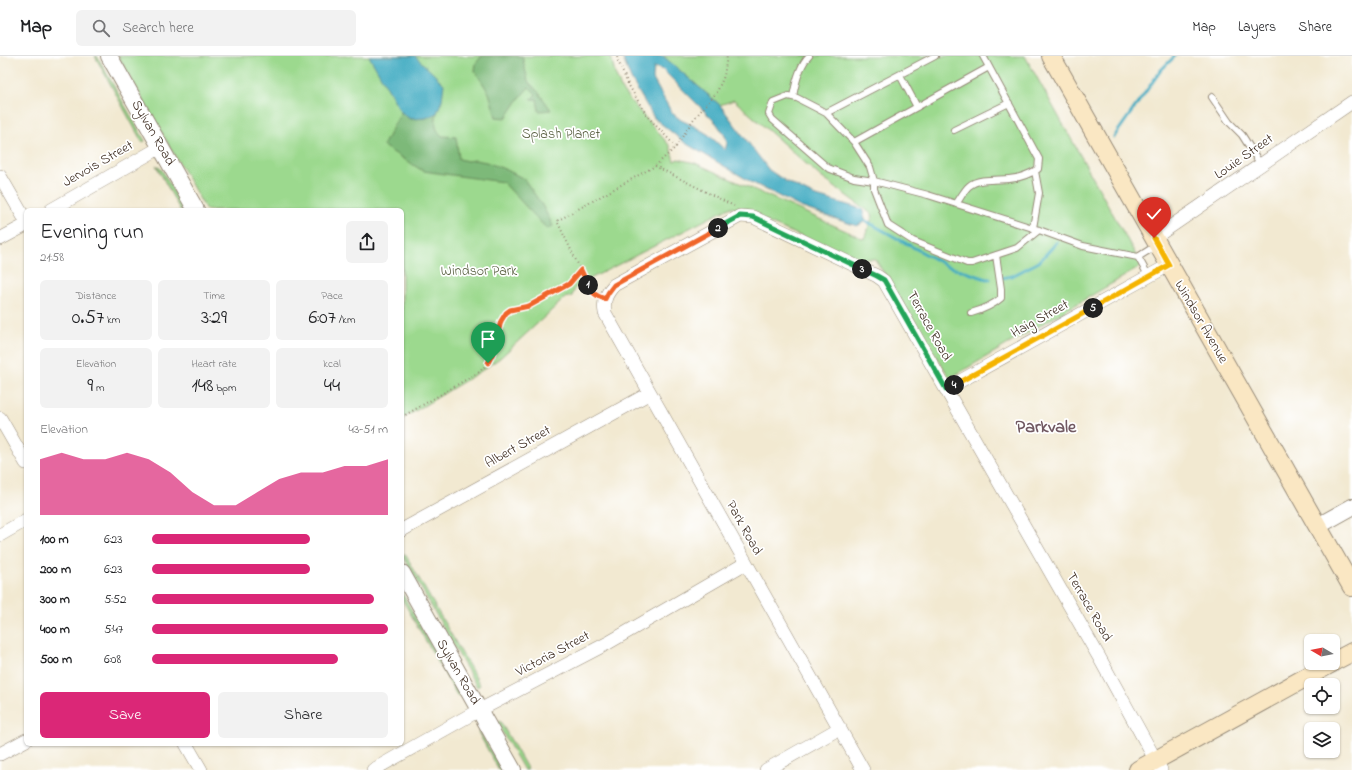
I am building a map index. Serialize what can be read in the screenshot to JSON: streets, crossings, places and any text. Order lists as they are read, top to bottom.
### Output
{
  "streets": {
    "main road": ["Windsor Avenue"],
    "street": [
      "Sylvan Road",
      "Louie Street",
      "Jervois Street",
      "Haig Street",
      "Terrace Road",
      "Albert Street",
      "Park Road",
      "Victoria Street"
    ]
  },
  "crossings": [
    ["Sylvan Road", "Jervois Street"],
    ["Sylvan Road", "Victoria Street"],
    ["Louie Street", "Windsor Avenue"],
    ["Haig Street", "Windsor Avenue"],
    ["Haig Street", "Terrace Road"],
    ["Albert Street", "Park Road"],
    ["Park Road", "Victoria Street"]
  ],
  "districts": ["Parkvale"],
  "parks": ["Splash Planet", "Windsor Park"],
  "north": "left",
  "page": {
    "header": "Map",
    "search": "Search here",
    "nav": ["Map", "Layers", "Share"],
    "heading": ["Evening run", "21:58"],
    "pins": [
      "2",
      "3",
      "1",
      "5",
      "4"
    ],
    "stats": [
      ["Distance", "0.57 km"],
      ["Time", "3:29"],
      ["Pace", "6:07 /km"],
      ["Elevation", "9 m"],
      ["Heart rate", "148 bpm"],
      ["kcal", "44"]
    ],
    "chart": ["Elevation", "43–51 m"],
    "list": [
      {
        "name": "100 m",
        "note": "6:23"
      },
      {
        "name": "200 m",
        "note": "6:23"
      },
      {
        "name": "300 m",
        "note": "5:52"
      },
      {
        "name": "400 m",
        "note": "5:47"
      },
      {
        "name": "500 m",
        "note": "6:08"
      }
    ],
    "buttons": ["Save", "Share"]
  }
}
